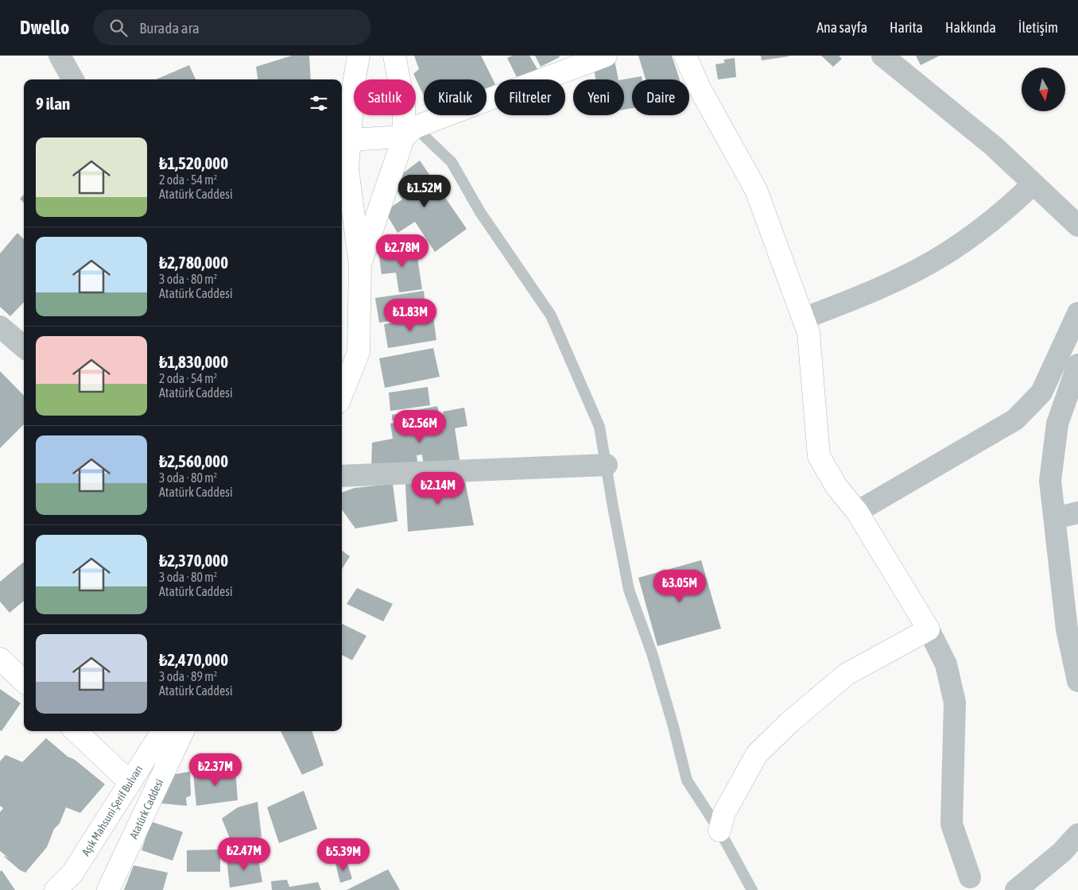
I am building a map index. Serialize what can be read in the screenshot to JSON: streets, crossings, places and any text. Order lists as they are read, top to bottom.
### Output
{
  "streets": {
    "street": ["Atatürk Caddesi", "Aşık Mahsuni Şerif Bulvarı"]
  },
  "north": "bottom",
  "page": {
    "header": "Dwello",
    "search": "Burada ara",
    "nav": [
      "Ana sayfa",
      "Harita",
      "Hakkında",
      "İletişim"
    ],
    "chip": [
      "Satılık",
      "Kiralık",
      "Filtreler",
      "Yeni",
      "Daire"
    ],
    "heading": "9 ilan",
    "list": [
      {
        "name": "₺1,520,000",
        "note": "2 oda · 54 m² · Atatürk Caddesi"
      },
      {
        "name": "₺2,780,000",
        "note": "3 oda · 80 m² · Atatürk Caddesi"
      },
      {
        "name": "₺1,830,000",
        "note": "2 oda · 54 m² · Atatürk Caddesi"
      },
      {
        "name": "₺2,560,000",
        "note": "3 oda · 80 m² · Atatürk Caddesi"
      },
      {
        "name": "₺2,370,000",
        "note": "3 oda · 80 m² · Atatürk Caddesi"
      },
      {
        "name": "₺2,470,000",
        "note": "3 oda · 89 m² · Atatürk Caddesi"
      }
    ],
    "price": [
      "₺1.52M",
      "₺2.78M",
      "₺1.83M",
      "₺2.56M",
      "₺2.14M",
      "₺3.05M",
      "₺2.37M",
      "₺2.47M",
      "₺5.39M"
    ]
  }
}
